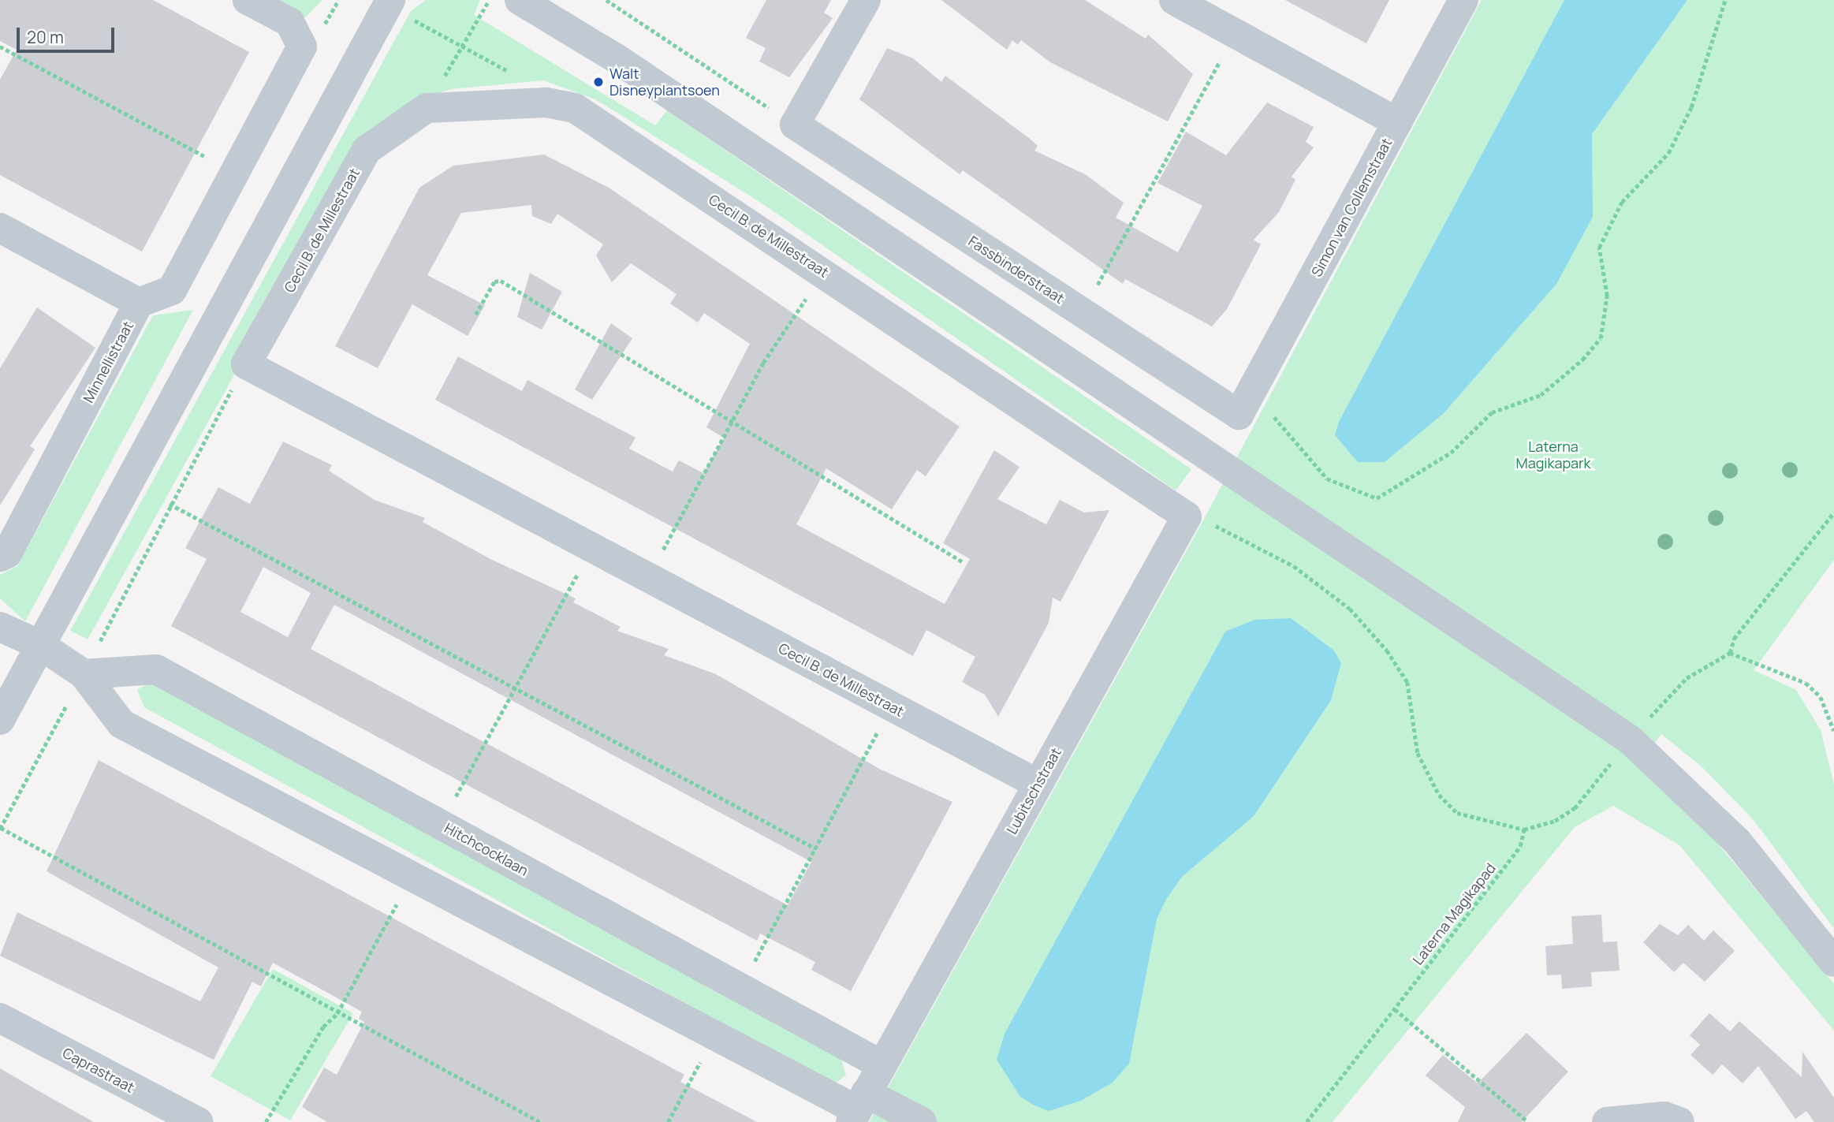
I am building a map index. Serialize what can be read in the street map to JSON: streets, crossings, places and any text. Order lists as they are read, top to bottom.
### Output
{
  "streets": {
    "street": [
      "Simon van Collemstraat",
      "Cecil B. de Millestraat",
      "Fassbinderstraat",
      "Minnellistraat",
      "Lubitschstraat",
      "Hitchcocklaan",
      "Caprastraat"
    ],
    "path": ["Laterna Magikapad"]
  },
  "crossings": [
    ["Simon van Collemstraat", "Fassbinderstraat"],
    ["Cecil B. de Millestraat", "Lubitschstraat"],
    ["Lubitschstraat", "Hitchcocklaan"]
  ],
  "parks": ["Laterna Magikapark"],
  "places": ["Walt Disneyplantsoen"],
  "scale_bar": "20 m"
}
